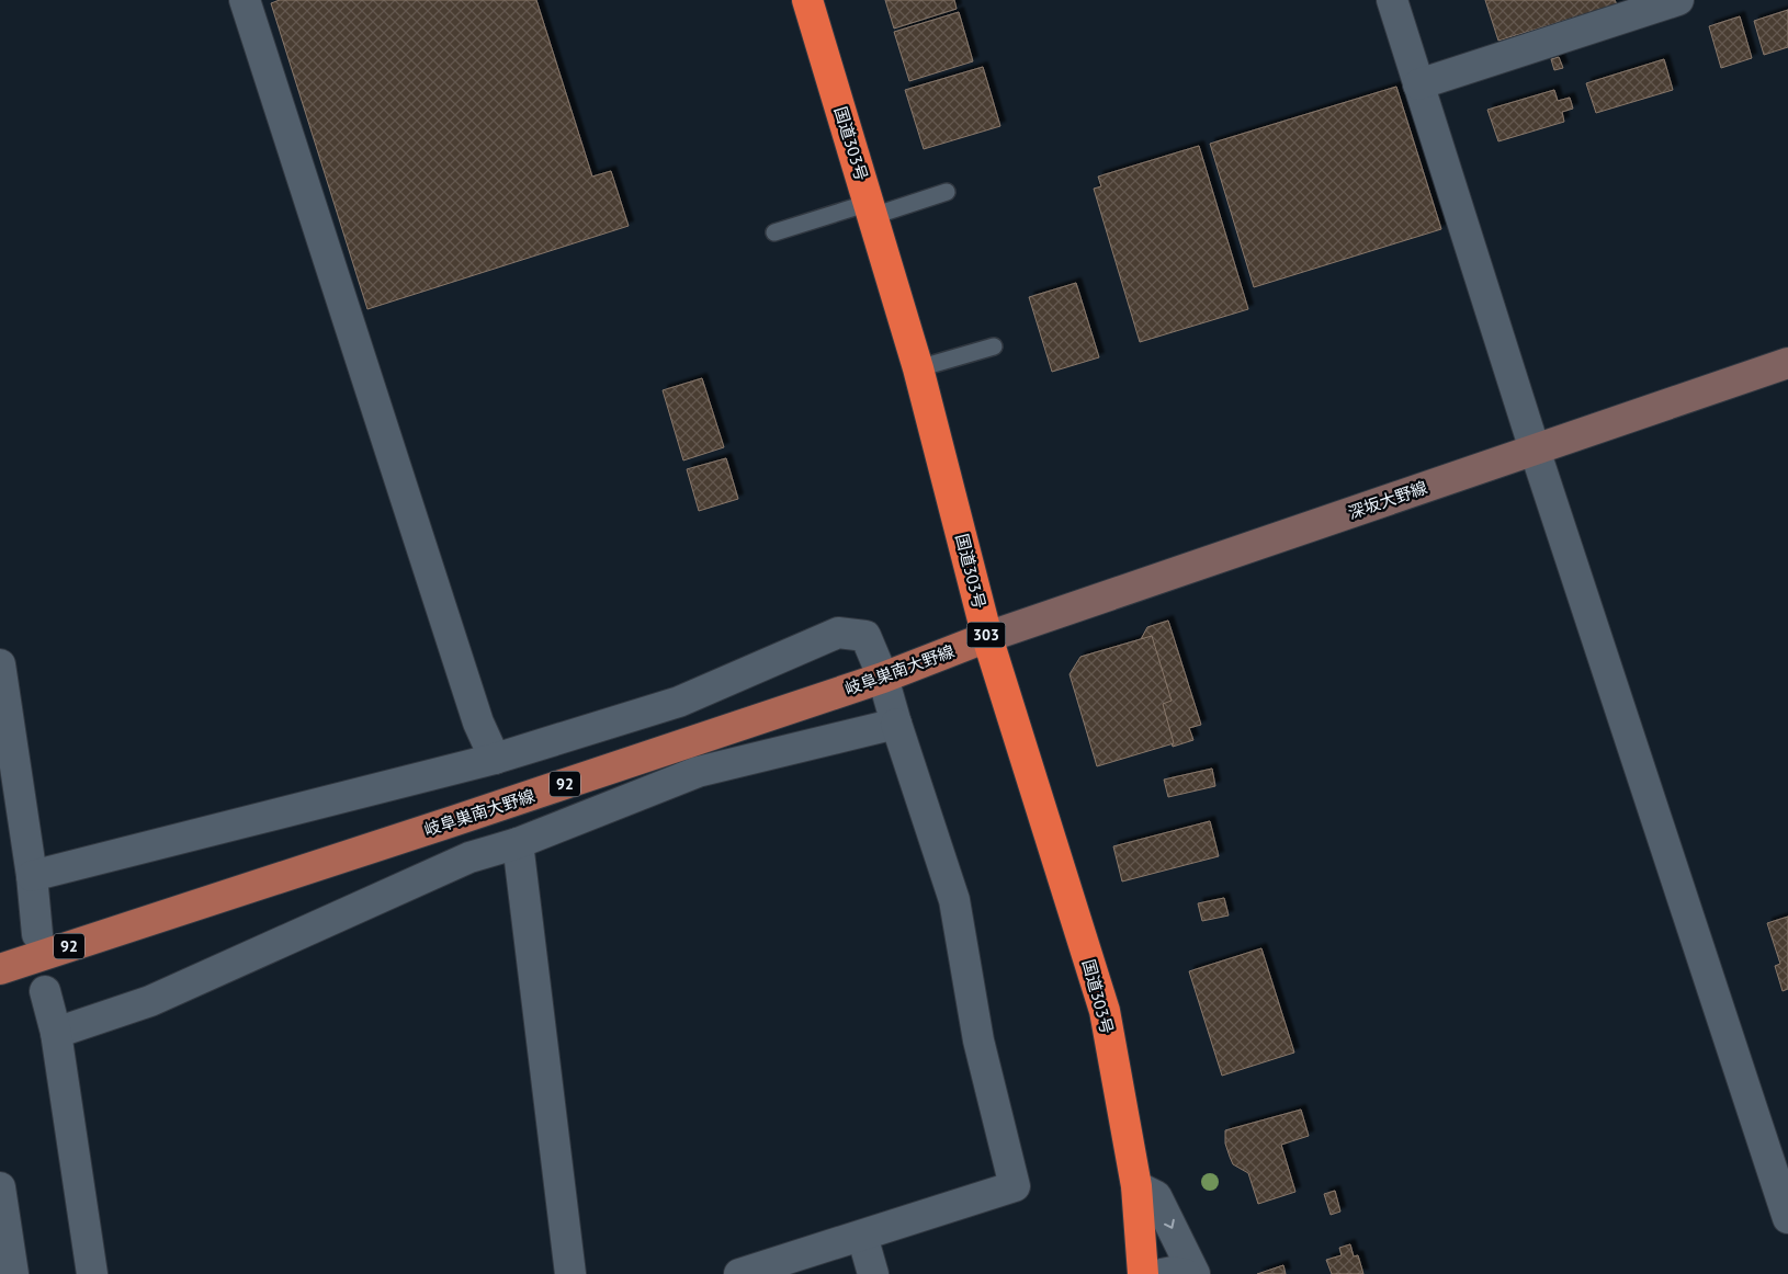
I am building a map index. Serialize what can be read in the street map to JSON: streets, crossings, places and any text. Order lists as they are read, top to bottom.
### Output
{
  "streets": {
    "highway": ["国道303号", "303"],
    "main road": ["深坂大野線", "岐阜巣南大野線", "92"]
  },
  "crossings": [
    ["国道303号", "深坂大野線"],
    ["国道303号", "岐阜巣南大野線"],
    ["深坂大野線", "岐阜巣南大野線"]
  ]
}
